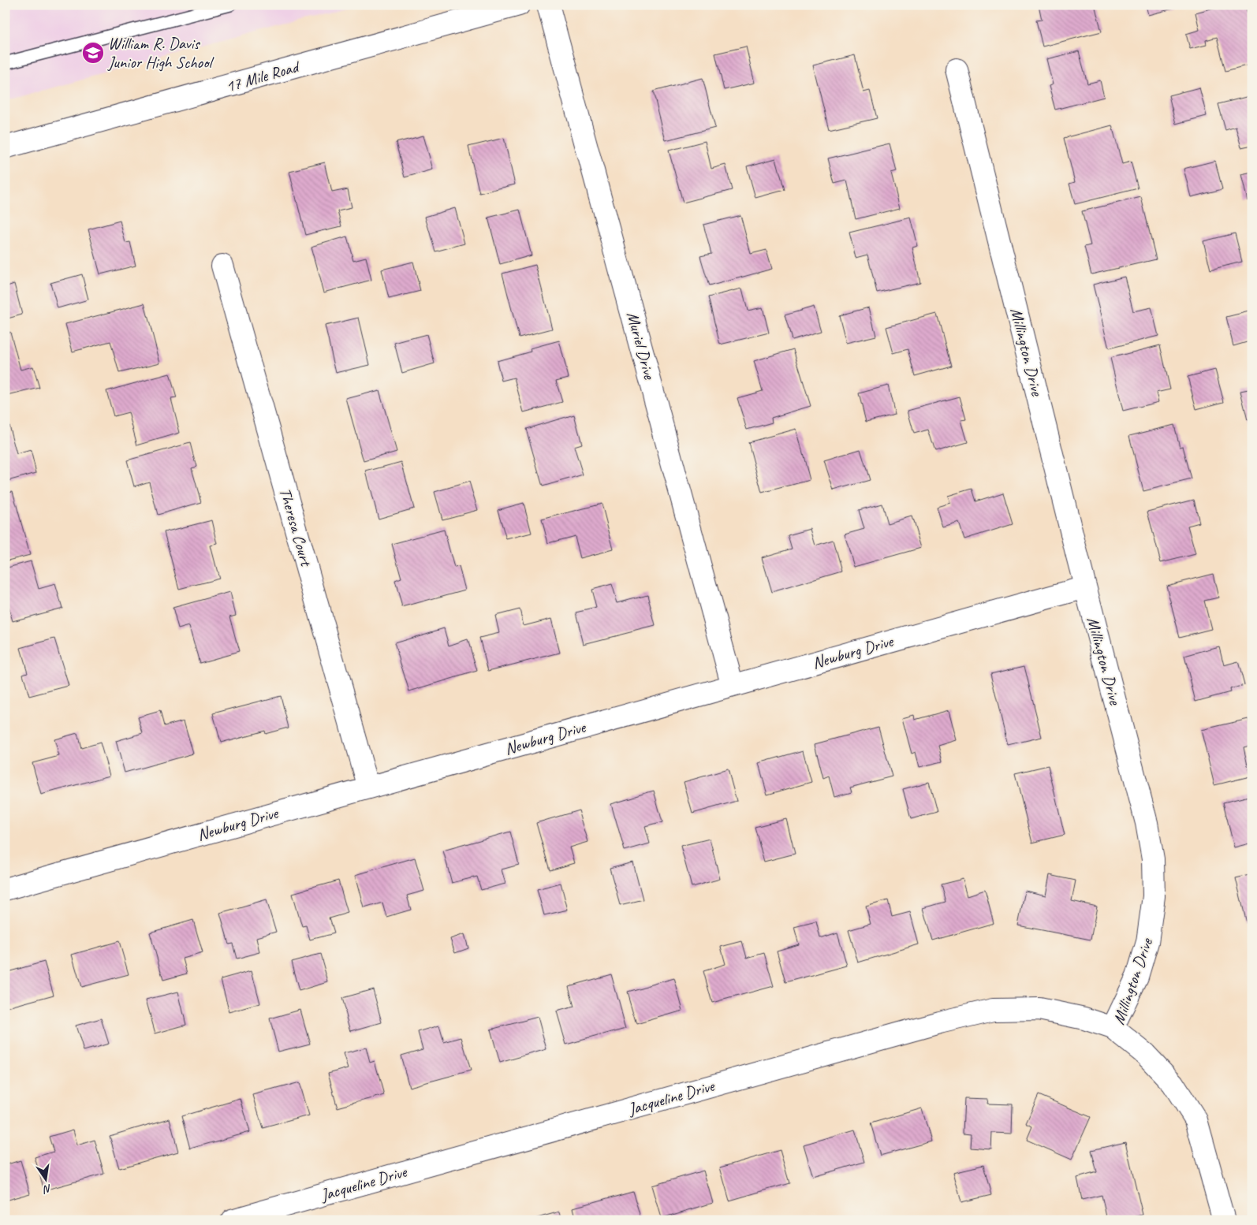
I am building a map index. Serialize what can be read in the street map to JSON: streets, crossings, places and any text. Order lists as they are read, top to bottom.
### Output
{
  "streets": {
    "street": [
      "17 Mile Road",
      "Muriel Drive",
      "Millington Drive",
      "Theresa Court",
      "Newburg Drive",
      "Jacqueline Drive"
    ]
  },
  "crossings": [
    ["Muriel Drive", "Newburg Drive"],
    ["Millington Drive", "Newburg Drive"],
    ["Millington Drive", "Jacqueline Drive"],
    ["Theresa Court", "Newburg Drive"]
  ],
  "places": {
    "school or university": ["William R. Davis Junior High School"]
  },
  "north": "bottom"
}
